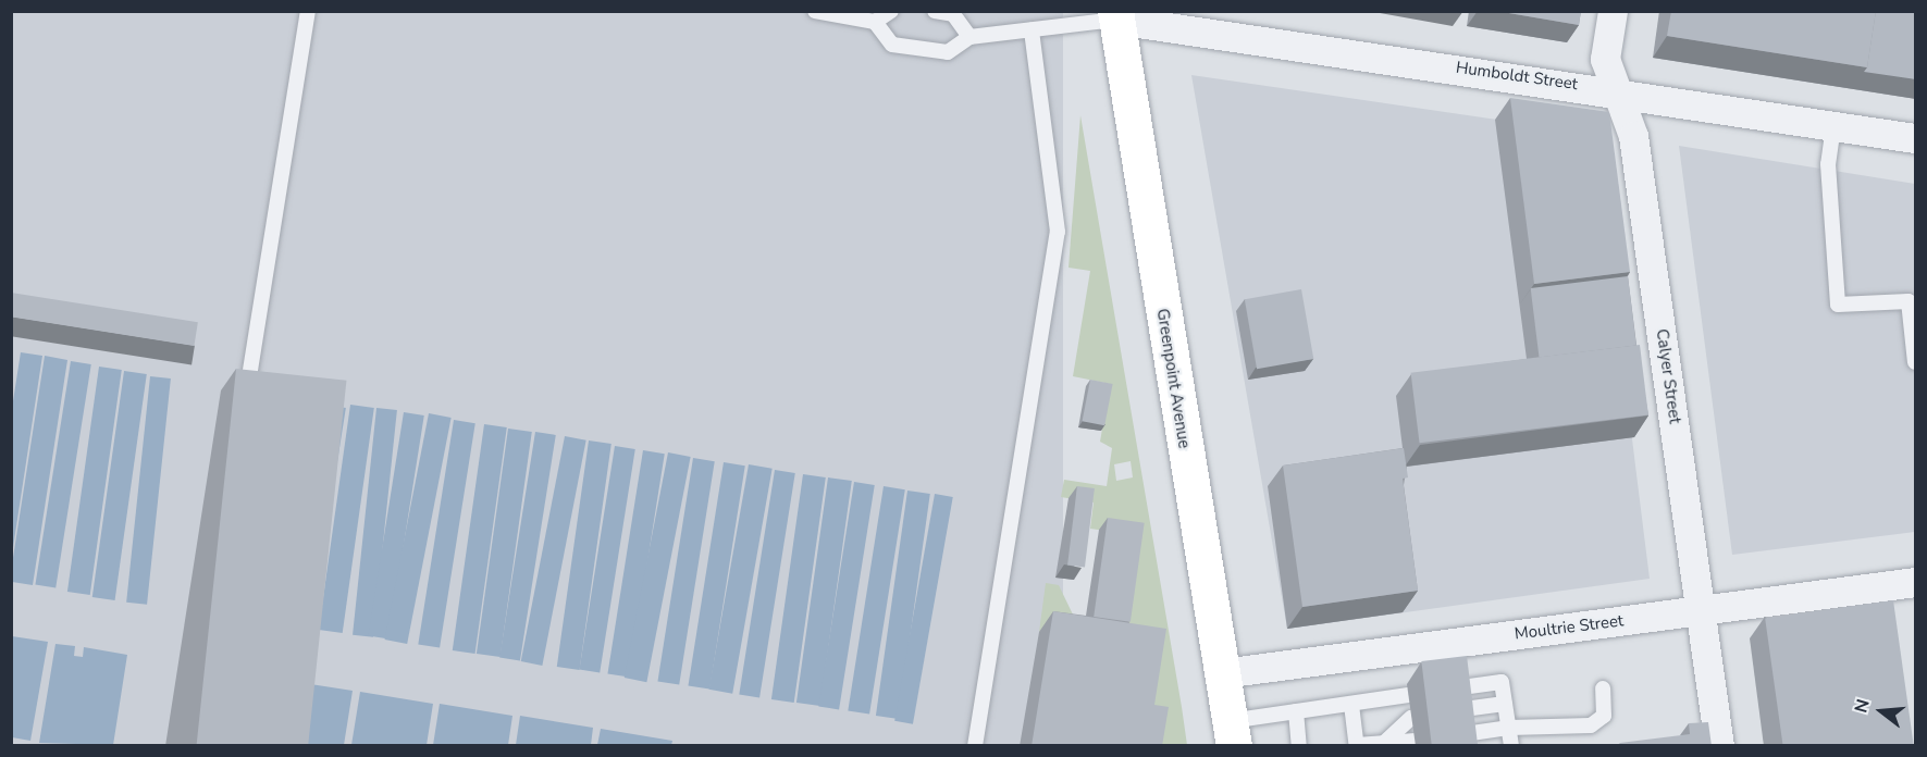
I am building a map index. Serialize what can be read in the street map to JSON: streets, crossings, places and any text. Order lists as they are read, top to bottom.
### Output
{
  "streets": {
    "main road": ["Greenpoint Avenue"],
    "street": ["Humboldt Street", "Calyer Street", "Moultrie Street"]
  },
  "crossings": [
    ["Humboldt Street", "Calyer Street"],
    ["Humboldt Street", "Greenpoint Avenue"],
    ["Calyer Street", "Moultrie Street"],
    ["Greenpoint Avenue", "Moultrie Street"]
  ],
  "north": "left"
}
